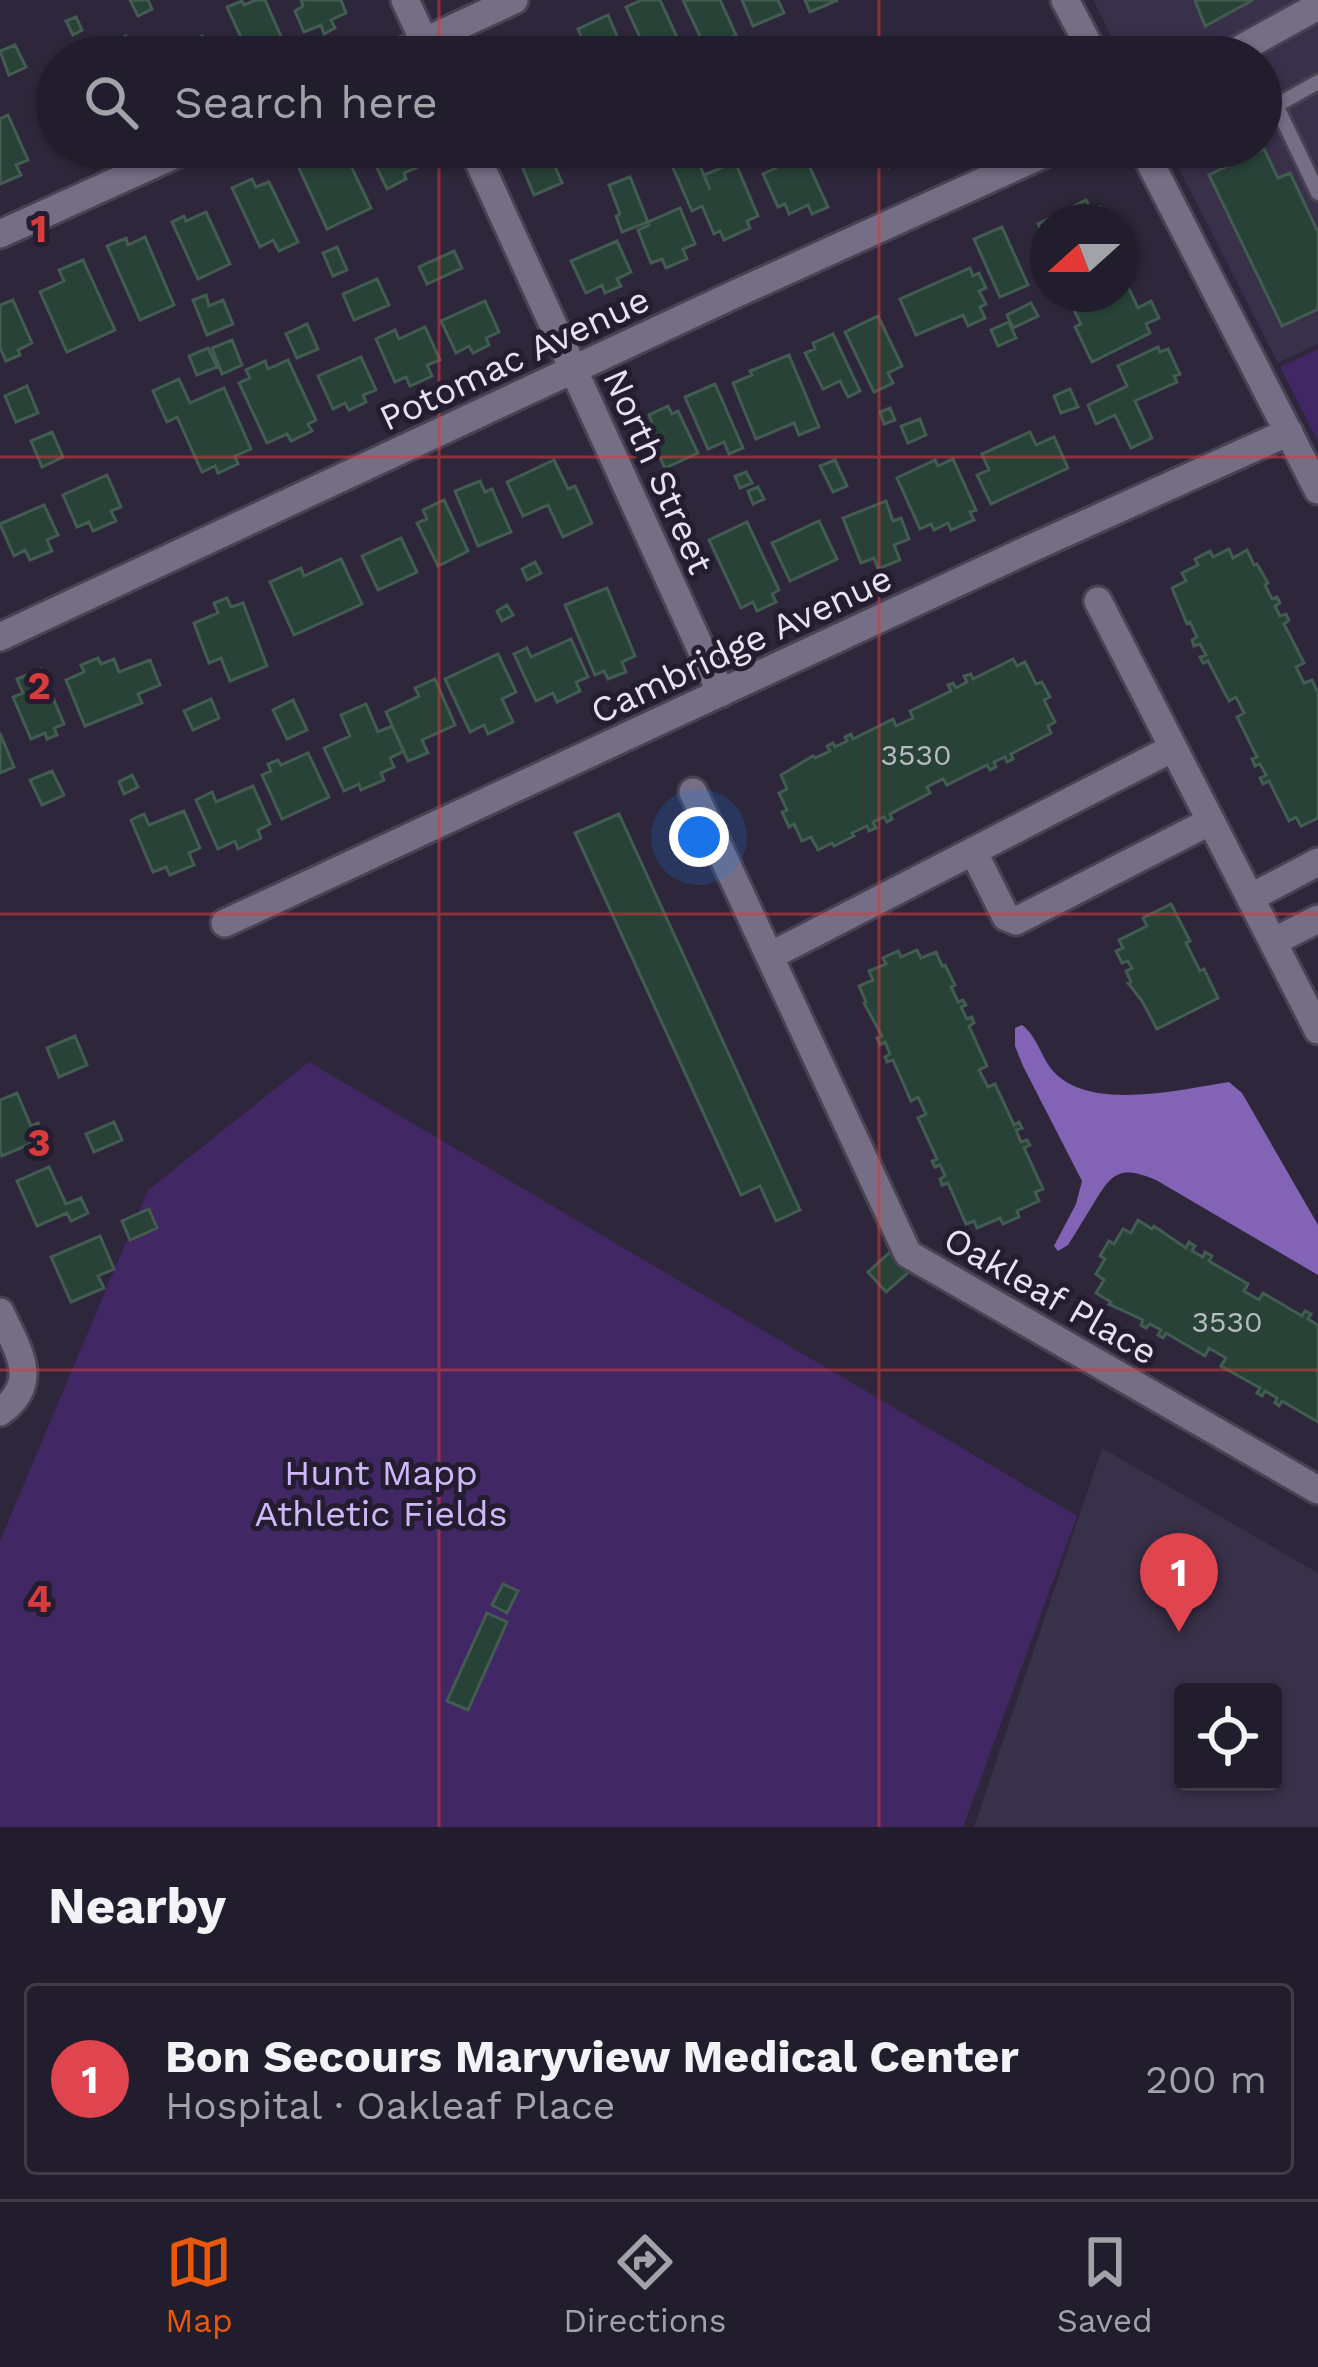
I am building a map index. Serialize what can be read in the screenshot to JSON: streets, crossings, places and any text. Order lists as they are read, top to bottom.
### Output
{
  "streets": {
    "street": [
      "Potomac Avenue",
      "North Street",
      "Cambridge Avenue",
      "Oakleaf Place"
    ]
  },
  "crossings": [
    ["Potomac Avenue", "North Street"],
    ["North Street", "Cambridge Avenue"]
  ],
  "parks": ["Hunt Mapp Athletic Fields"],
  "house_numbers": ["3530", "3530"],
  "north": "left",
  "page": {
    "search": "Search here",
    "pins": "1",
    "heading": "Nearby",
    "list": [
      {
        "mark": "1",
        "name": "Bon Secours Maryview Medical Center",
        "note": "Hospital · Oakleaf Place",
        "value": "200 m"
      }
    ],
    "nav": ["Map", "Directions", "Saved"]
  },
  "grid": {
    "rows": [
      "1",
      "2",
      "3",
      "4"
    ]
  }
}
